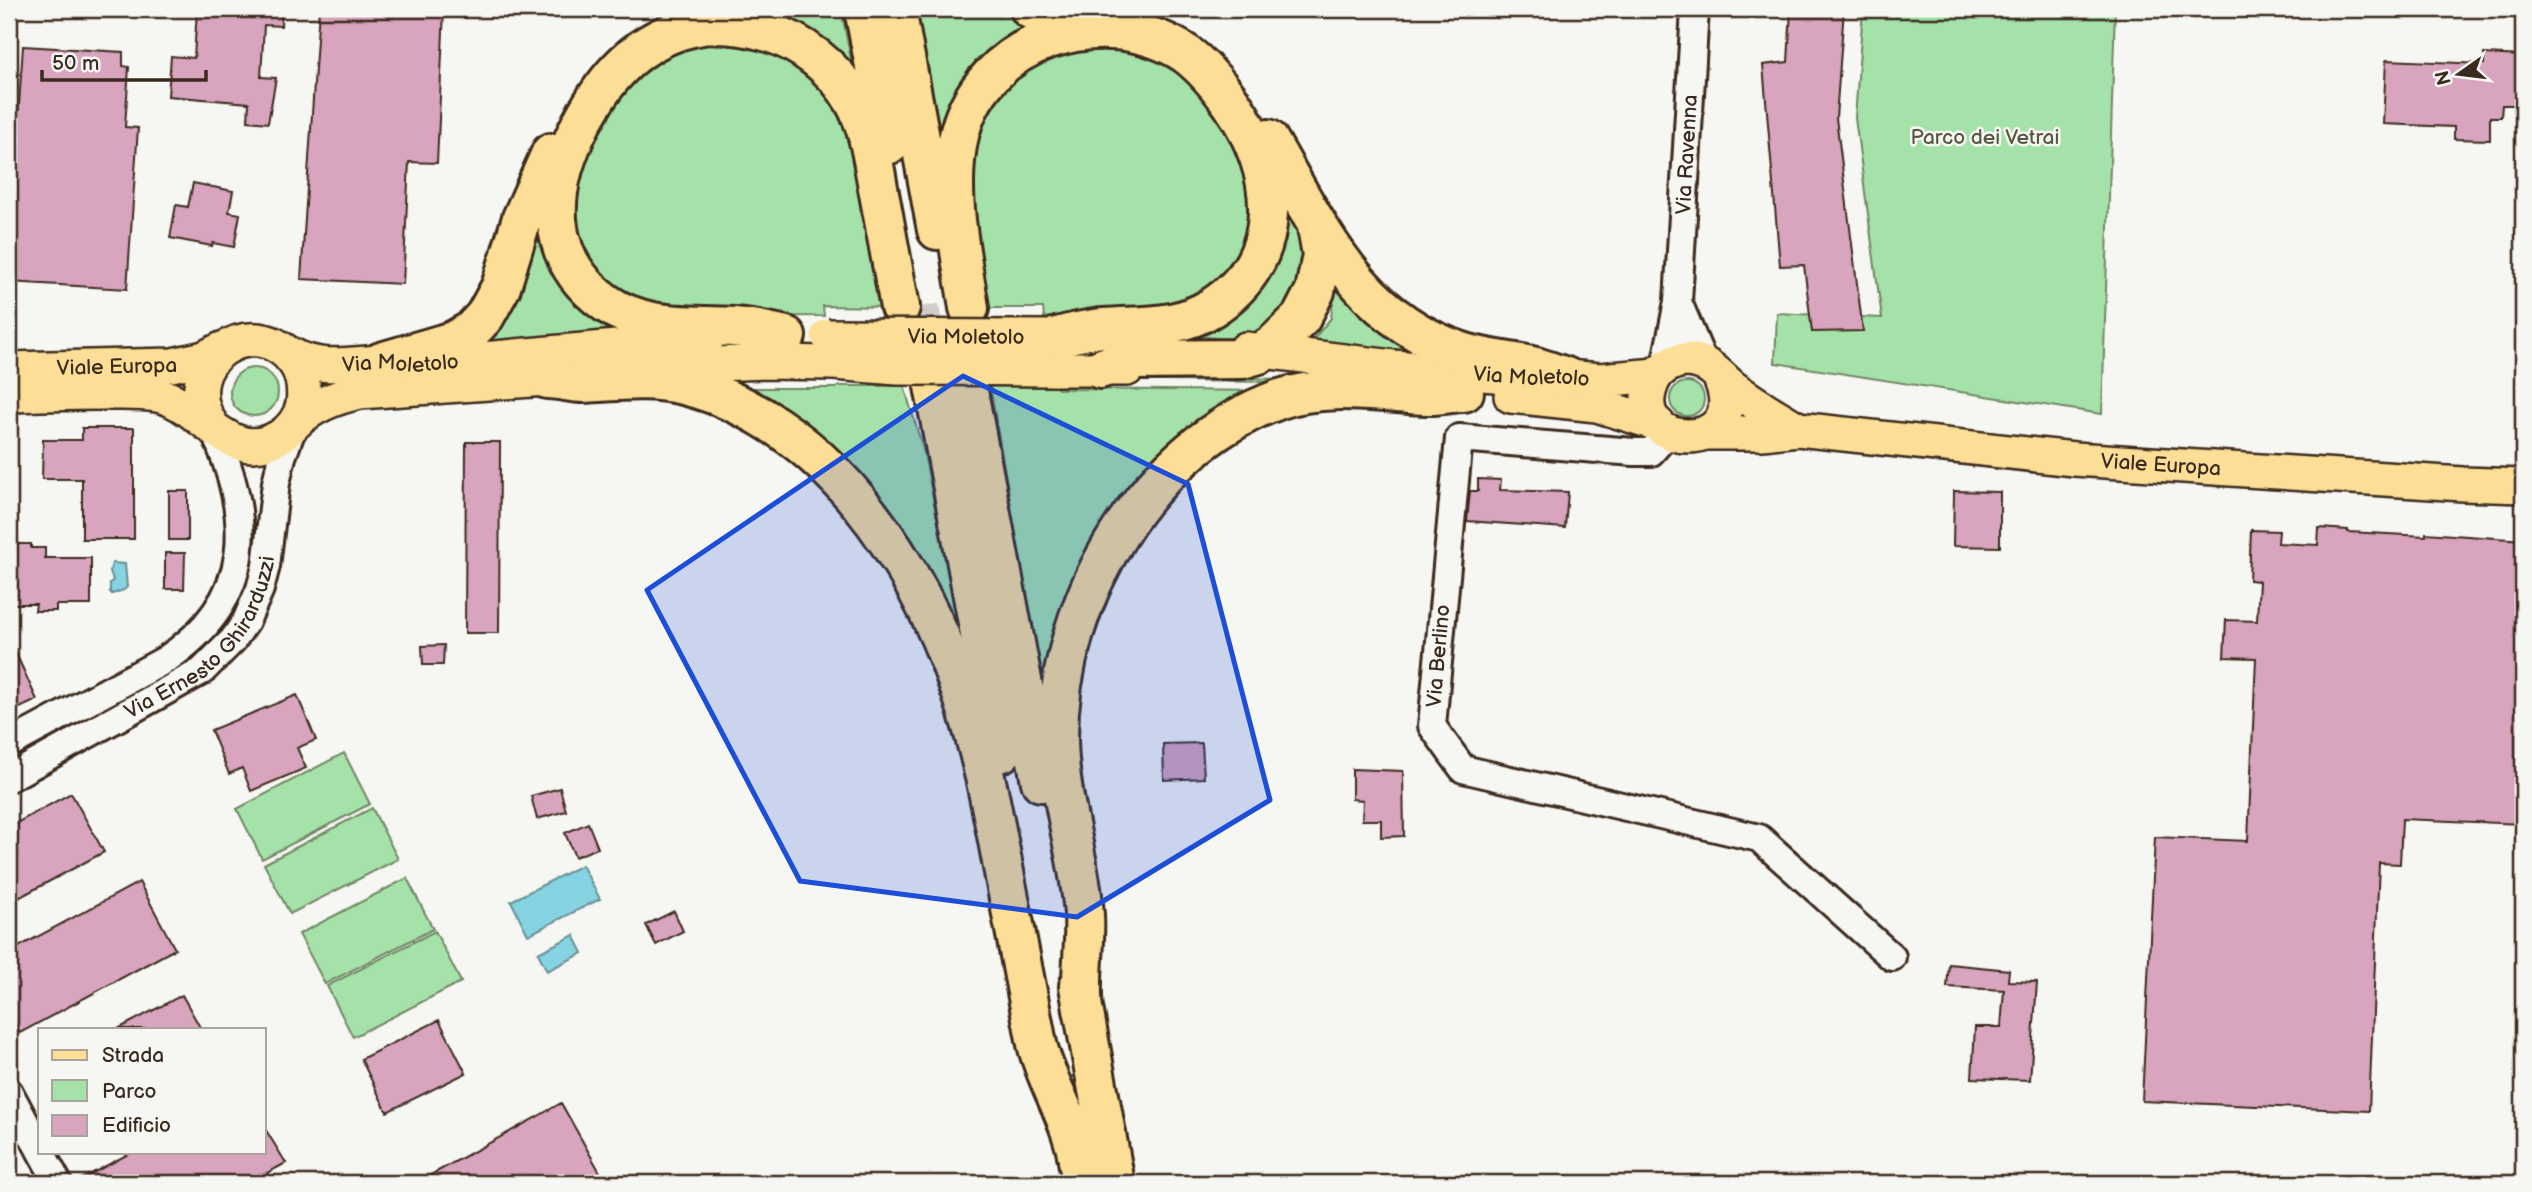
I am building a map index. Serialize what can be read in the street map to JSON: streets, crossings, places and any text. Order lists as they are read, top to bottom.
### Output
{
  "streets": {
    "main road": ["Via Moletolo", "Viale Europa"],
    "street": ["Via Ravenna", "Via Ernesto Ghirarduzzi", "Via Berlino"]
  },
  "crossings": [
    ["Via Ravenna", "Via Moletolo"],
    ["Via Ravenna", "Via Berlino"],
    ["Via Moletolo", "Viale Europa"],
    ["Via Moletolo", "Via Ernesto Ghirarduzzi"],
    ["Via Moletolo", "Via Berlino"],
    ["Viale Europa", "Via Ernesto Ghirarduzzi"]
  ],
  "parks": ["Parco dei Vetrai"],
  "legend": ["Strada", "Parco", "Edificio"],
  "scale_bar": "50 m",
  "north": "left"
}
